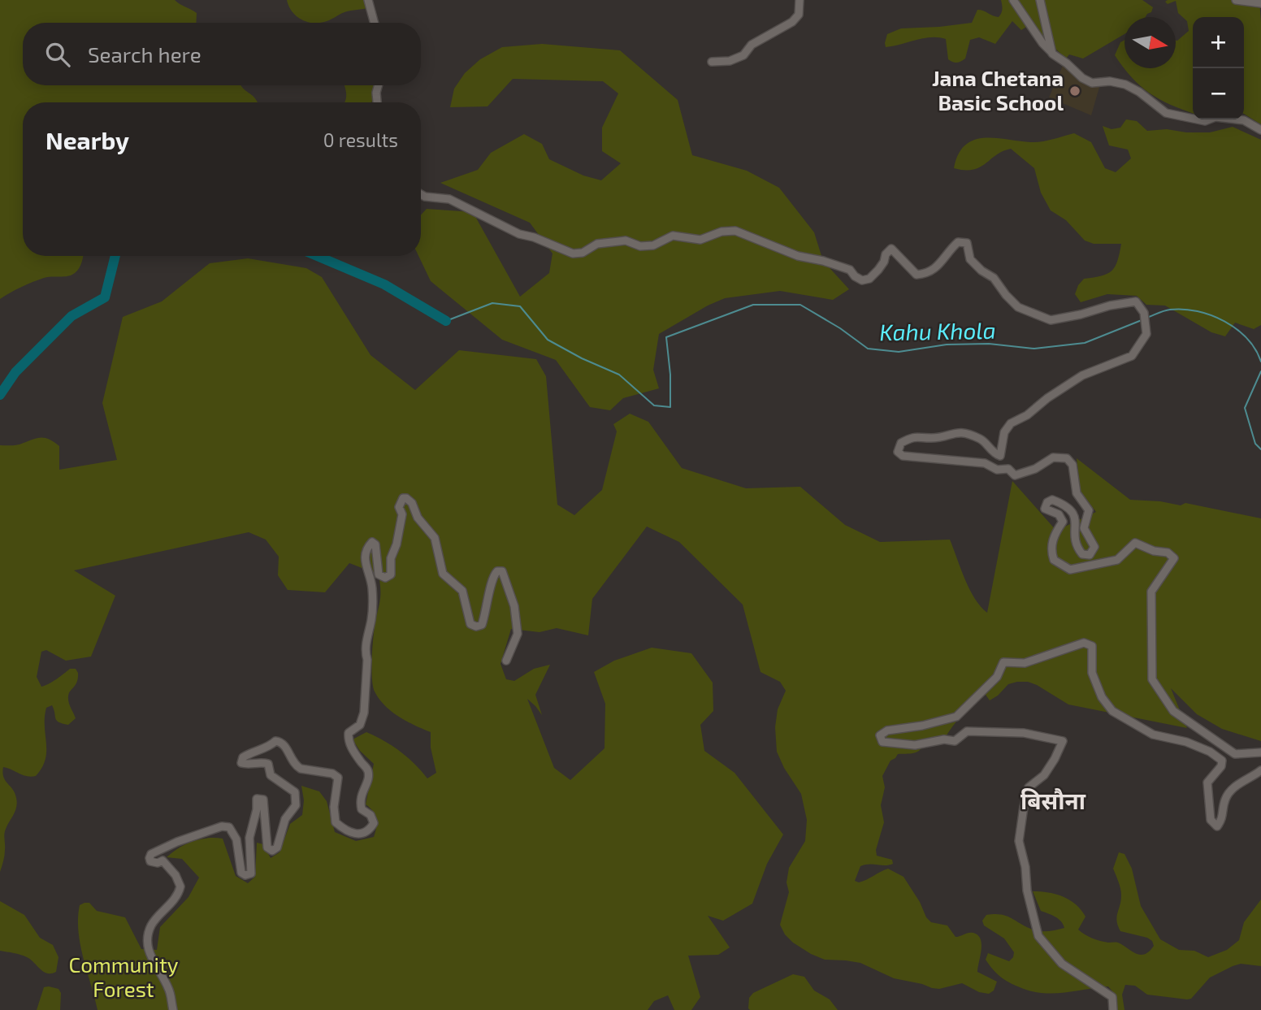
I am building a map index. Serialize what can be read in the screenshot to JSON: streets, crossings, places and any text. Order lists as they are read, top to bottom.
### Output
{
  "districts": ["बिसौना"],
  "water": ["Kahu Khola"],
  "parks": ["Community Forest"],
  "places": ["Jana Chetana Basic School"],
  "north": "right",
  "page": {
    "map_buttons": ["+", "−"],
    "search": "Search here",
    "heading": ["Nearby", "0 results"]
  }
}
